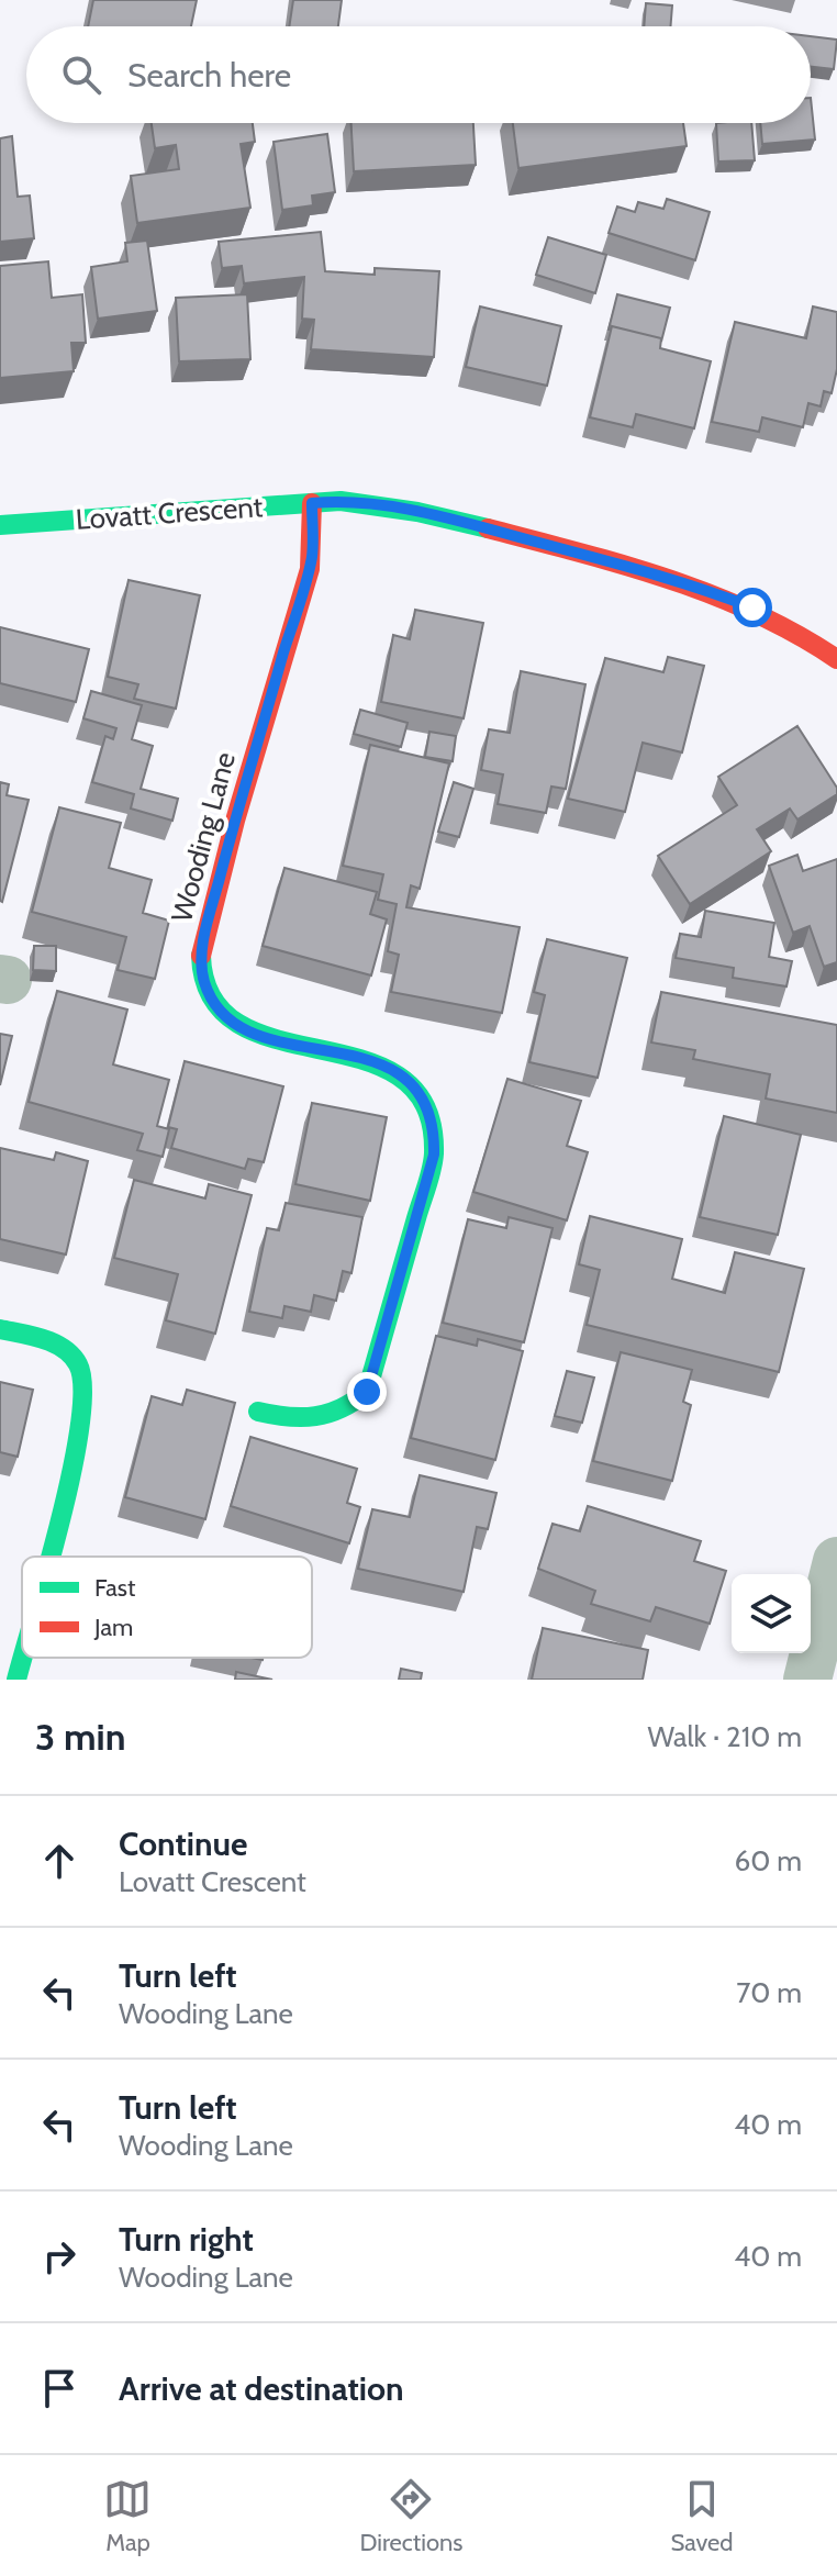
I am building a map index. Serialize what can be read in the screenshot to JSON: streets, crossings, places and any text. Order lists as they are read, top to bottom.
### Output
{
  "streets": {
    "street": ["Lovatt Crescent", "Wooding Lane"]
  },
  "crossings": [
    ["Lovatt Crescent", "Wooding Lane"]
  ],
  "legend": ["Fast", "Jam"],
  "page": {
    "search": "Search here",
    "heading": ["3 min", "Walk · 210 m"],
    "list": [
      ["Continue", "Lovatt Crescent", "60 m"],
      ["Turn left", "Wooding Lane", "70 m"],
      ["Turn left", "Wooding Lane", "40 m"],
      ["Turn right", "Wooding Lane", "40 m"],
      "Arrive at destination"
    ],
    "nav": ["Map", "Directions", "Saved"]
  }
}
